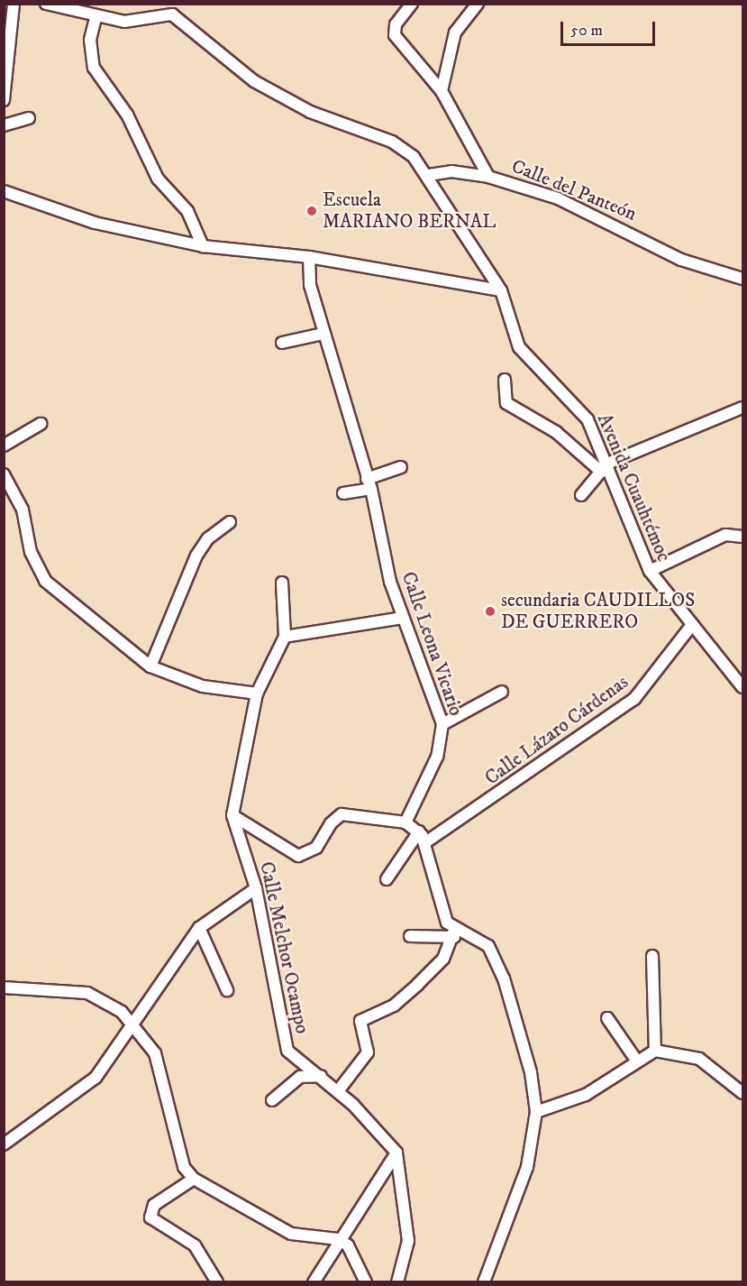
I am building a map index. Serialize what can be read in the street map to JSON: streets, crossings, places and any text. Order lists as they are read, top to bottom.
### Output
{
  "streets": {
    "street": [
      "Calle del Panteón",
      "Avenida Cuauhtémoc",
      "Calle Leona Vicario",
      "Calle Lázaro Cárdenas",
      "Calle Melchor Ocampo"
    ]
  },
  "crossings": [
    ["Avenida Cuauhtémoc", "Calle Lázaro Cárdenas"]
  ],
  "places": ["Escuela MARIANO BERNAL", "secundaria CAUDILLOS DE GUERRERO"],
  "scale_bar": "50 m"
}
